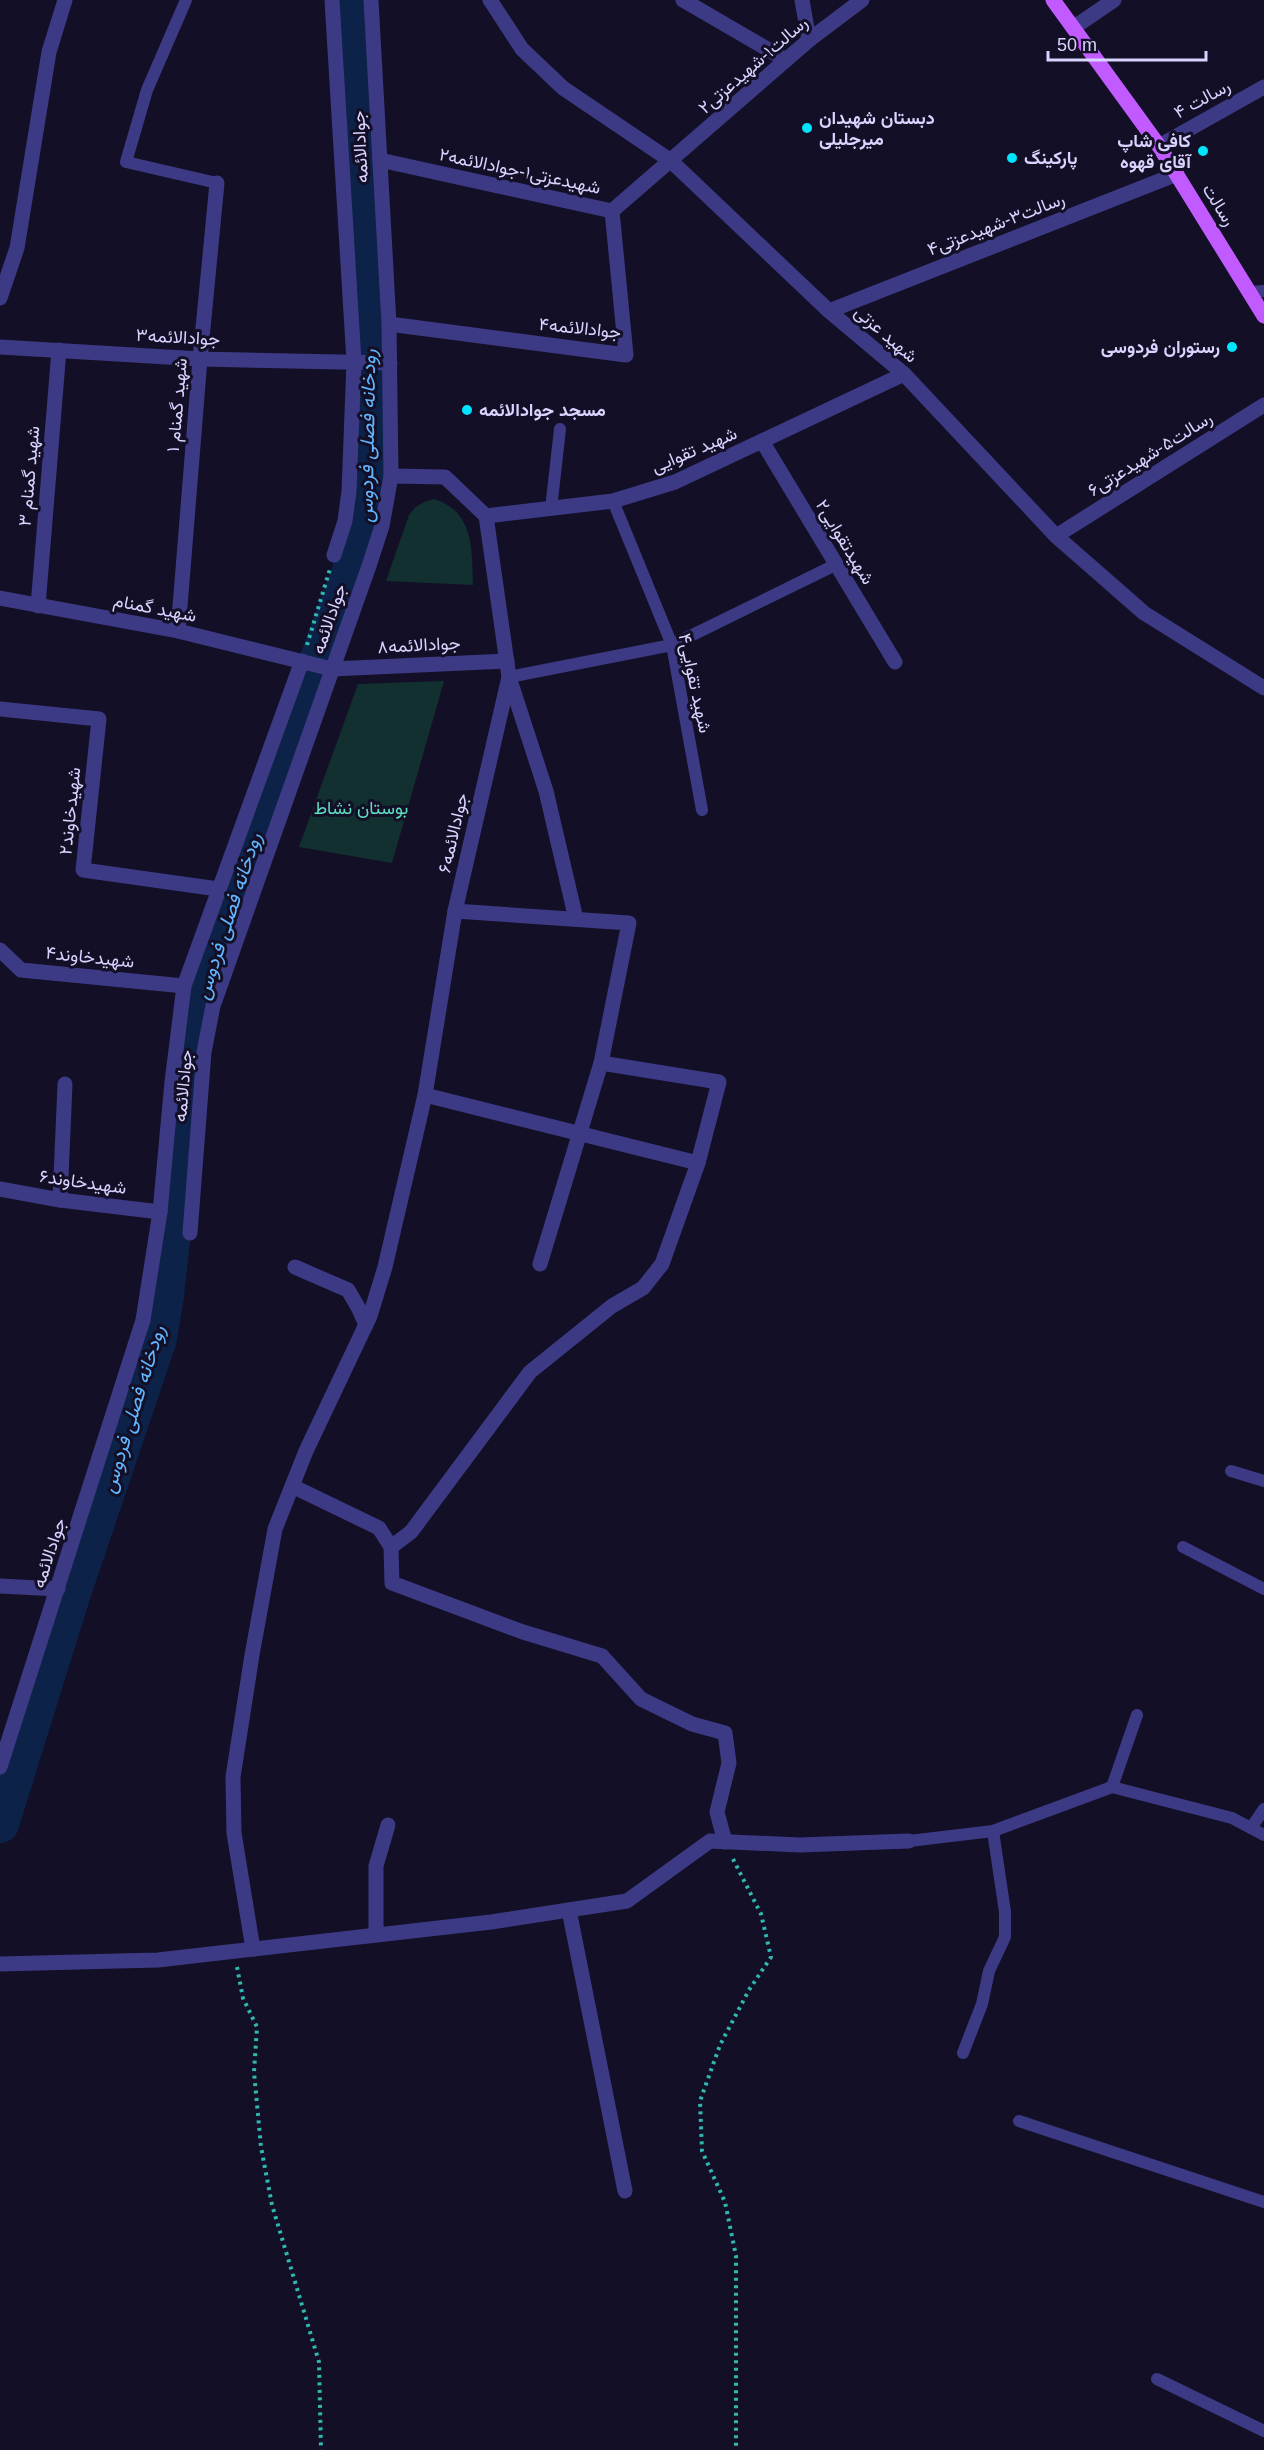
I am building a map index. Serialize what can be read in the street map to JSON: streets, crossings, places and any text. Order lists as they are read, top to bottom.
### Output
{
  "streets": {
    "main road": ["رسالت"],
    "street": [
      "رسالت۱-شهیدعزتی۲",
      "رسالت ۴",
      "جوادالائمه",
      "شهیدعزتی۱-جوادالائمه۲",
      "رسالت۳-شهیدعزتی۴",
      "جوادالائمه۴",
      "شهید عزتی",
      "جوادالائمه۳",
      "شهید گمنام ۱",
      "شهید تقوایی",
      "رسالت۵-شهیدعزتی۶",
      "شهید گمنام ۳",
      "شهیدتقوایی۲",
      "شهید گمنام",
      "جوادالائمه۸",
      "شهیدخاوند۲",
      "جوادالائمه۶",
      "شهیدخاوند۴",
      "شهیدخاوند۶"
    ],
    "lane": ["شهید تقوایی۴"]
  },
  "crossings": [
    ["رسالت۱-شهیدعزتی۲", "شهیدعزتی۱-جوادالائمه۲"],
    ["رسالت۱-شهیدعزتی۲", "شهید عزتی"],
    ["رسالت ۴", "رسالت"],
    ["جوادالائمه", "شهیدعزتی۱-جوادالائمه۲"],
    ["جوادالائمه", "جوادالائمه۴"],
    ["جوادالائمه", "جوادالائمه۳"],
    ["جوادالائمه", "شهید گمنام"],
    ["جوادالائمه", "جوادالائمه۸"],
    ["جوادالائمه", "شهیدخاوند۲"],
    ["جوادالائمه", "شهیدخاوند۴"],
    ["جوادالائمه", "شهیدخاوند۶"],
    ["شهیدعزتی۱-جوادالائمه۲", "جوادالائمه۴"],
    ["شهیدعزتی۱-جوادالائمه۲", "شهید عزتی"],
    ["رسالت", "رسالت۳-شهیدعزتی۴"],
    ["رسالت۳-شهیدعزتی۴", "شهید عزتی"],
    ["شهید عزتی", "شهید تقوایی"],
    ["شهید عزتی", "رسالت۵-شهیدعزتی۶"],
    ["جوادالائمه۳", "شهید گمنام ۱"],
    ["جوادالائمه۳", "شهید گمنام ۳"],
    ["شهید گمنام ۱", "شهید گمنام"],
    ["شهید تقوایی", "شهیدتقوایی۲"],
    ["شهید تقوایی", "شهید تقوایی۴"],
    ["شهید تقوایی", "جوادالائمه۶"],
    ["شهید گمنام ۳", "شهید گمنام"],
    ["شهید گمنام", "جوادالائمه۸"],
    ["جوادالائمه۸", "جوادالائمه۶"]
  ],
  "water": ["رودخانه فصلی فردوس"],
  "parks": ["بوستان نشاط"],
  "places": [
    "دبستان شهیدان میرجلیلی",
    "کافی شاپ آقای‌ قهوه",
    "پارکینگ",
    "رستوران فردوسی",
    "مسجد جوادالائمه"
  ],
  "scale_bar": "50 m"
}
